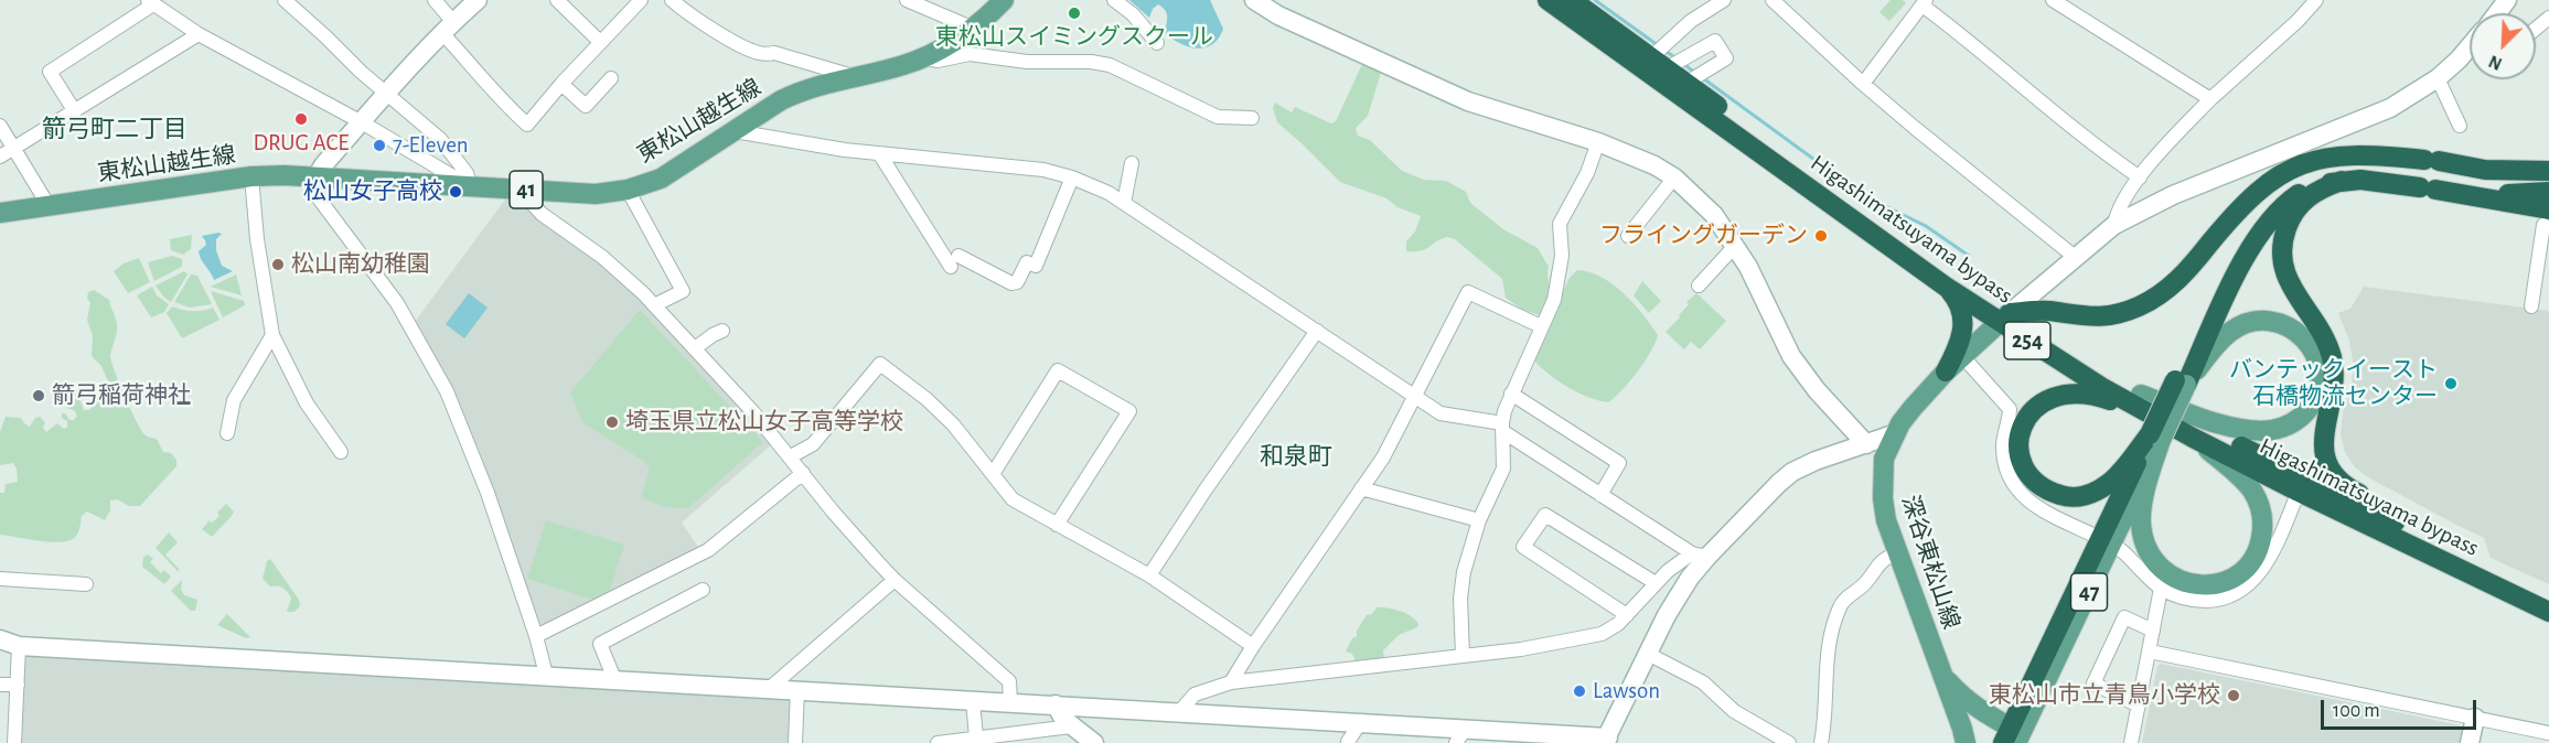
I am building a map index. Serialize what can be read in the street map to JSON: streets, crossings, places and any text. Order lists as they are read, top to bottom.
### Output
{
  "streets": {
    "highway": ["Higashimatsuyama bypass", "254"],
    "main road": ["東松山越生線", "41", "深谷東松山線"]
  },
  "crossings": [
    ["Higashimatsuyama bypass", "深谷東松山線"]
  ],
  "districts": ["箭弓町二丁目", "和泉町"],
  "places": [
    "東松山スイミングスクール",
    "DRUG ACE",
    "7-Eleven",
    "松山女子高校",
    "フライングガーデン",
    "松山南幼稚園",
    "バンテックイースト 石橋物流センター",
    "箭弓稲荷神社",
    "埼玉県立松山女子高等学校",
    "Lawson",
    "東松山市立青鳥小学校"
  ],
  "scale_bar": "100 m",
  "north": "bottom left"
}
